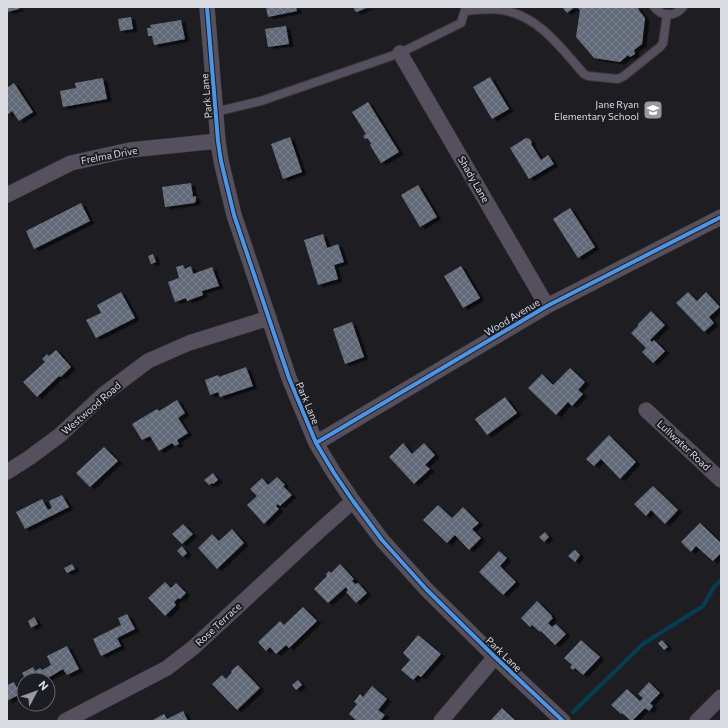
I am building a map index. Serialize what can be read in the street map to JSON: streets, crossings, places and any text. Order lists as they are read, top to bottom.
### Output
{
  "streets": {
    "street": [
      "Park Lane",
      "Frelma Drive",
      "Shady Lane",
      "Wood Avenue",
      "Westwood Road",
      "Lullwater Road",
      "Rose Terrace"
    ]
  },
  "crossings": [
    ["Park Lane", "Frelma Drive"],
    ["Park Lane", "Wood Avenue"],
    ["Park Lane", "Westwood Road"],
    ["Park Lane", "Rose Terrace"],
    ["Shady Lane", "Wood Avenue"]
  ],
  "places": {
    "school or university": ["Jane Ryan Elementary School"]
  },
  "north": "top right"
}
